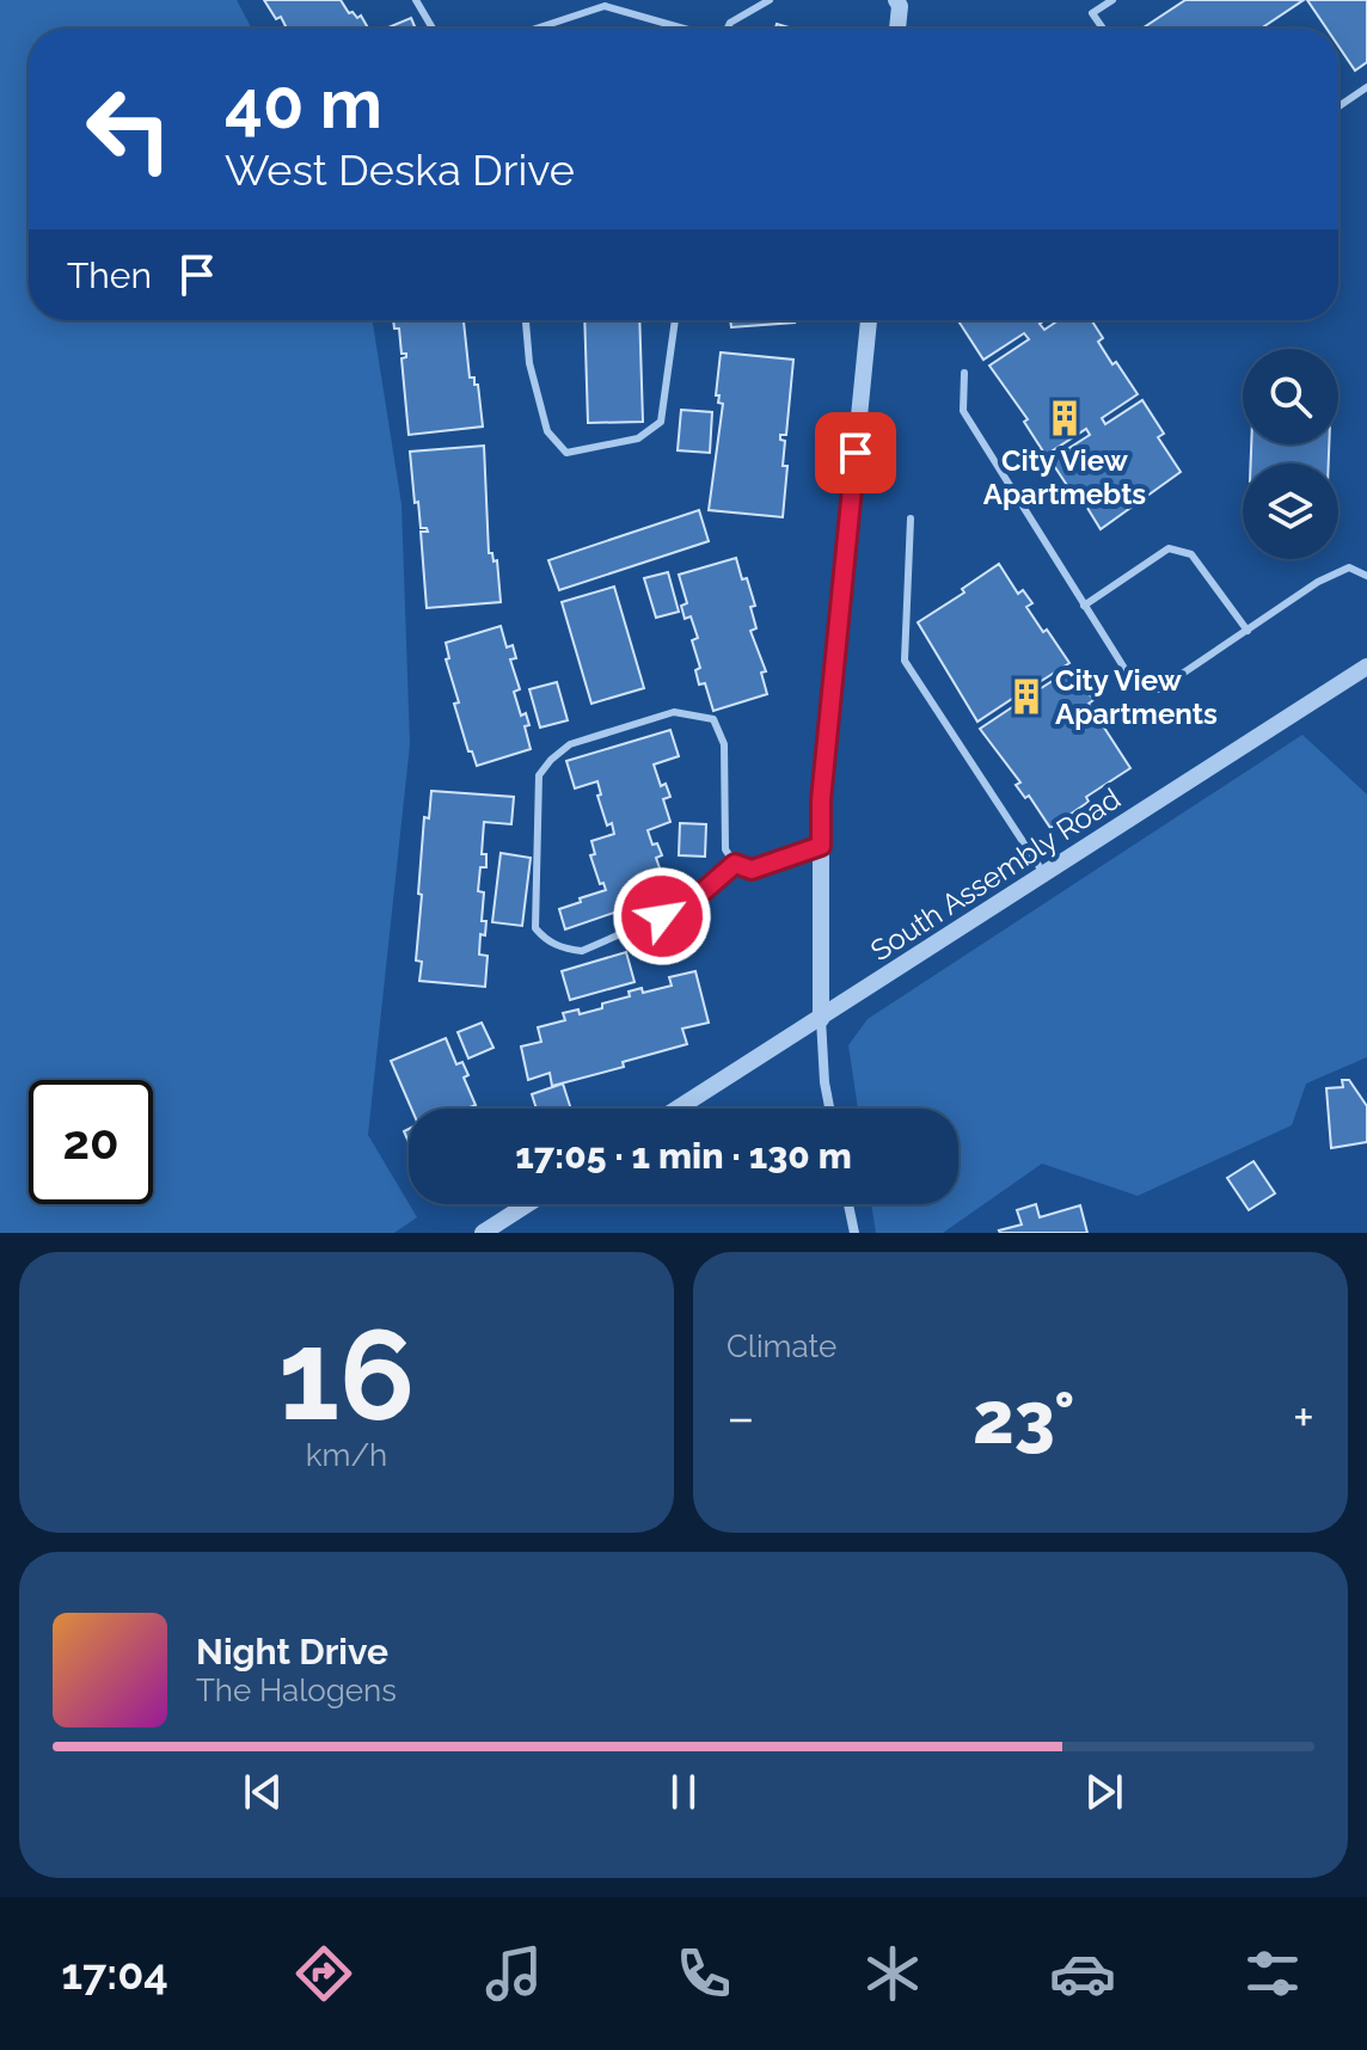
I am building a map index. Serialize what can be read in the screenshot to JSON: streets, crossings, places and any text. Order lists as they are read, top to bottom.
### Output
{
  "streets": {
    "street": ["South Assembly Road"]
  },
  "places": {
    "building": ["City View Apartmebts", "City View Apartments"]
  },
  "page": {
    "turn": ["40 m", "West Deska Drive"],
    "then": "Then",
    "limit": "20",
    "trip": "17:05 · 1 min · 130 m",
    "tile": [
      ["16", "km/h"],
      "Climate"
    ],
    "heat": ["−", "23°", "+"],
    "song": ["Night Drive", "The Halogens"],
    "tabs": "17:04"
  }
}
